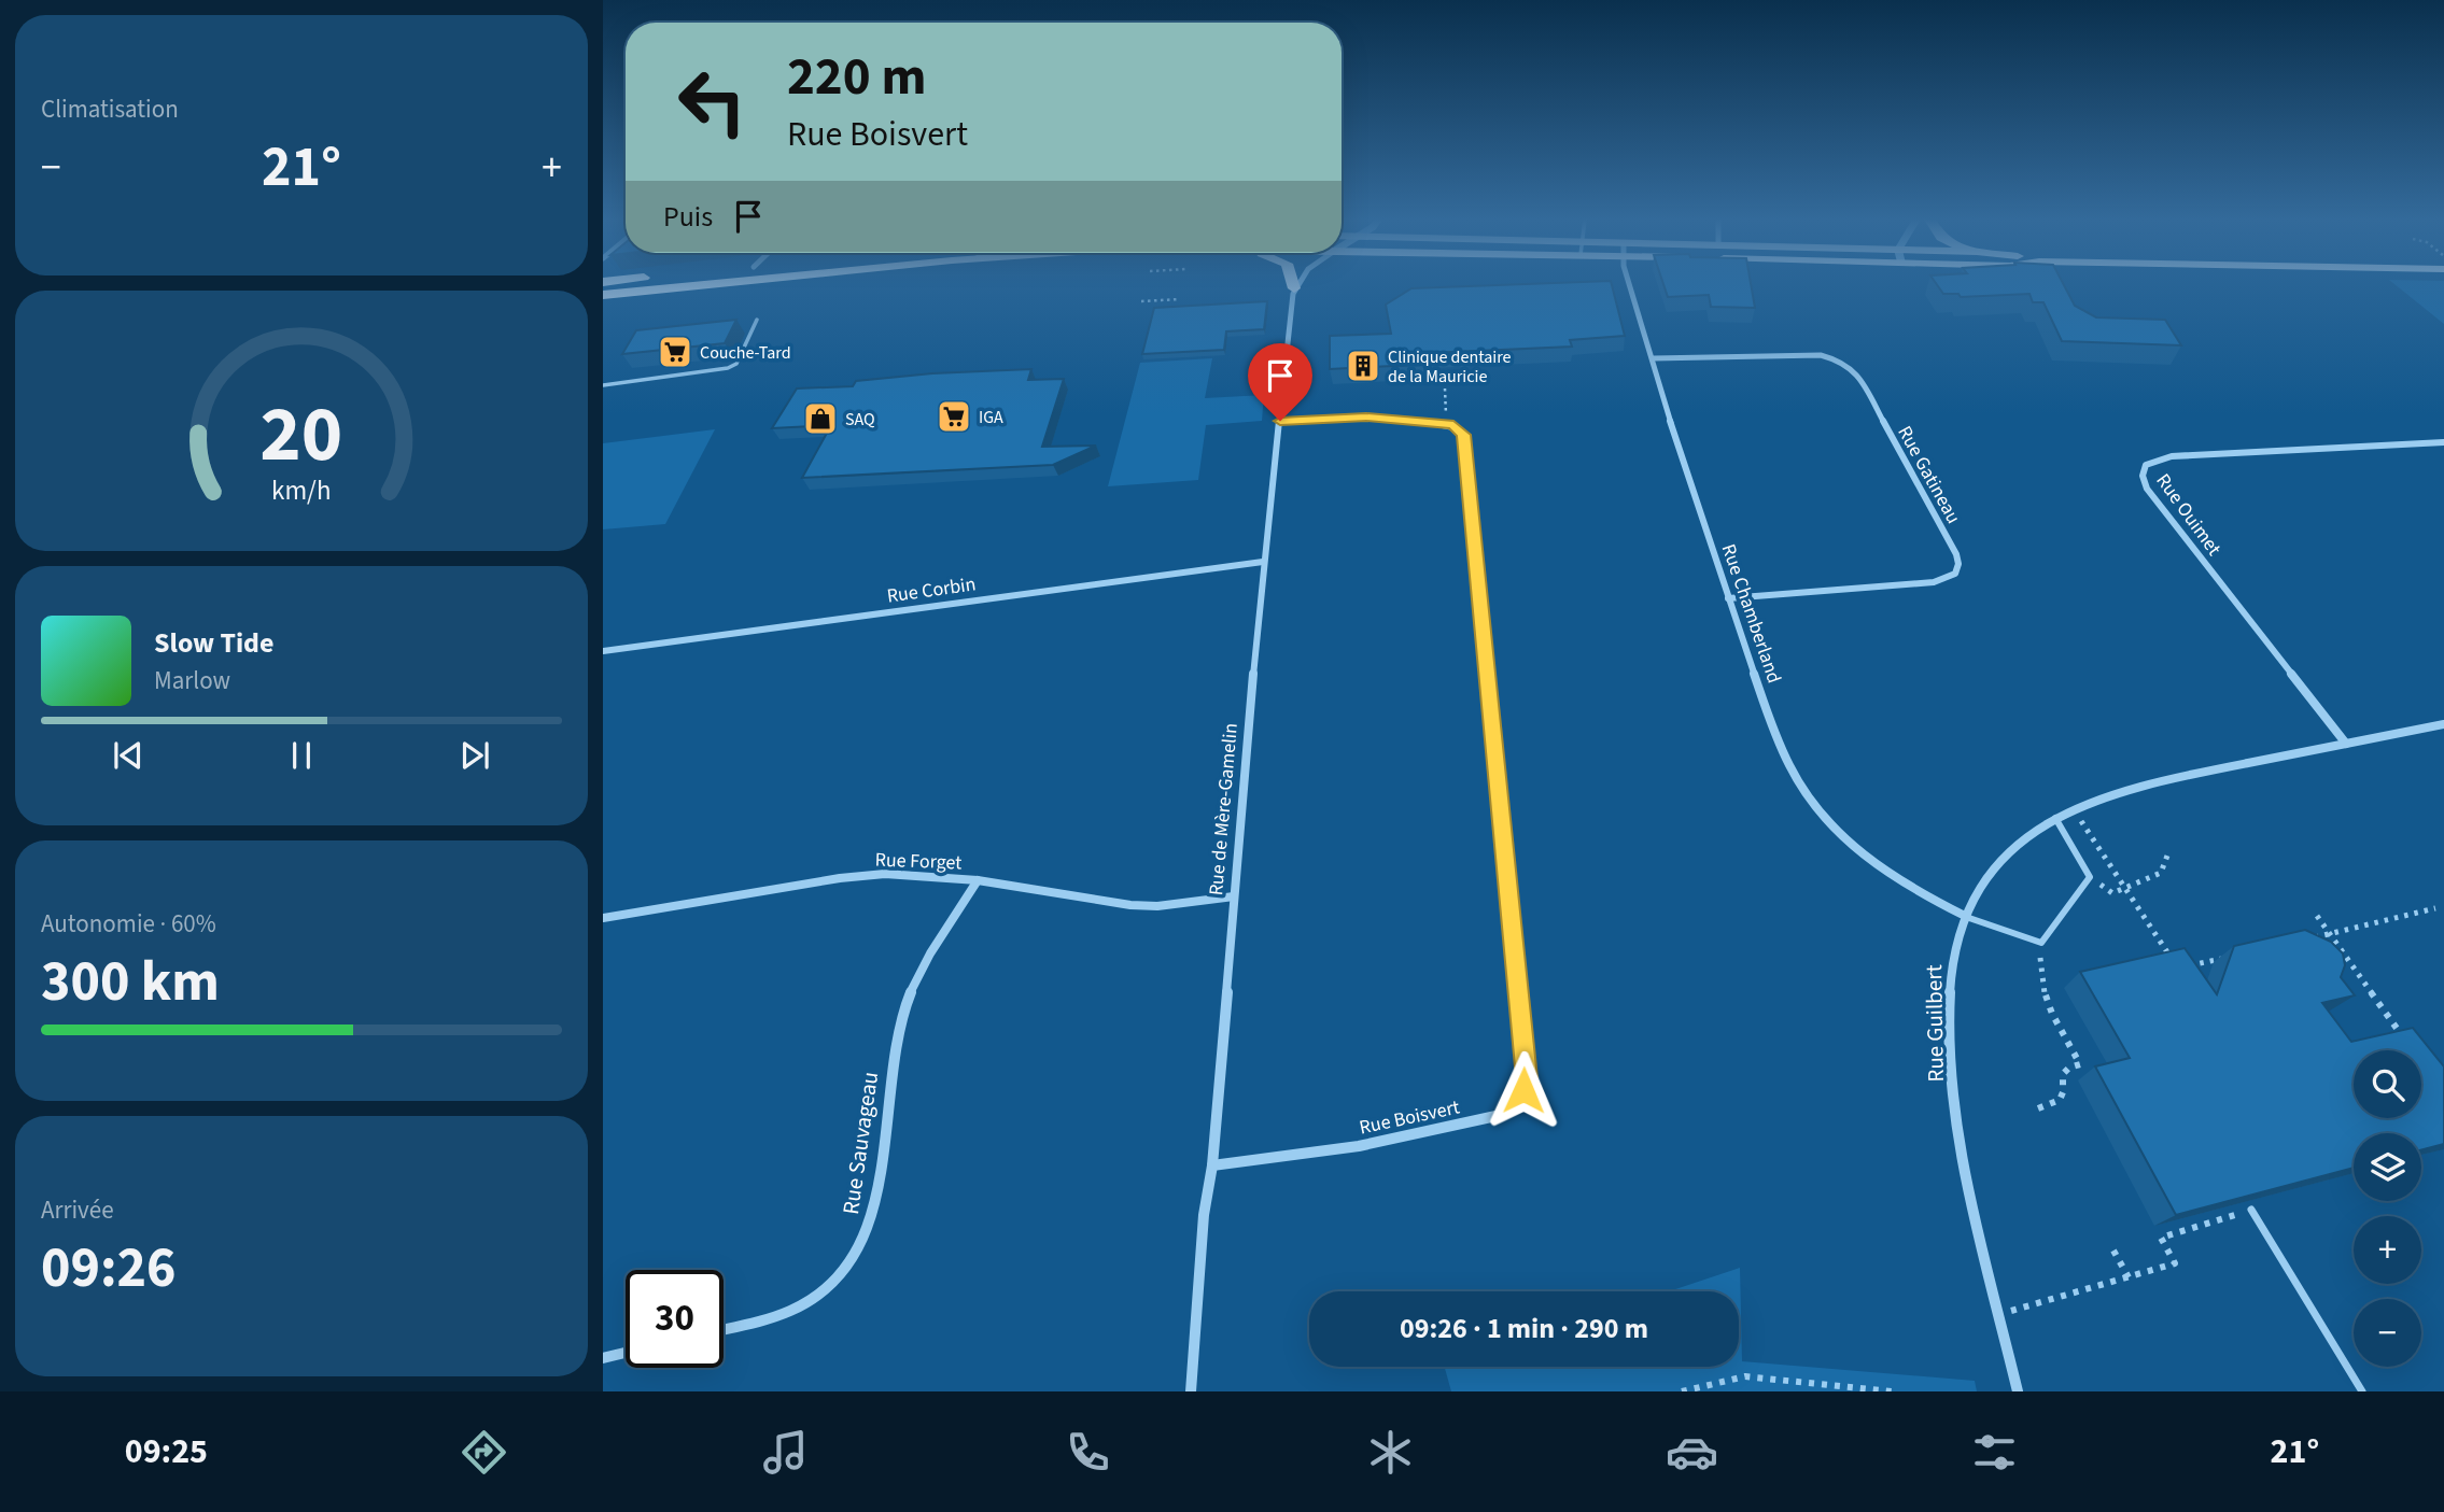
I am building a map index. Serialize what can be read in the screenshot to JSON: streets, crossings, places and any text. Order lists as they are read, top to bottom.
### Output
{
  "streets": {
    "street": [
      "Rue Gatineau",
      "Rue Ouimet",
      "Rue Corbin",
      "Rue Chamberland",
      "Rue de Mère-Gamelin",
      "Rue Forget",
      "Rue Guilbert",
      "Rue Boisvert",
      "Rue Sauvageau"
    ]
  },
  "crossings": [
    ["Rue Gatineau", "Rue Chamberland"],
    ["Rue Ouimet", "Rue Guilbert"],
    ["Rue Corbin", "Rue de Mère-Gamelin"],
    ["Rue Chamberland", "Rue Guilbert"],
    ["Rue de Mère-Gamelin", "Rue Forget"],
    ["Rue de Mère-Gamelin", "Rue Boisvert"],
    ["Rue Forget", "Rue Sauvageau"]
  ],
  "places": {
    "supermarket": ["Couche-Tard", "IGA"],
    "building": ["Clinique dentaire de la Mauricie"],
    "shop": ["SAQ"]
  },
  "page": {
    "tile": [
      "Climatisation",
      ["Autonomie · 60%", "300 km"],
      ["Arrivée", "09:26"]
    ],
    "turn": ["220 m", "Rue Boisvert"],
    "heat": ["−", "21°", "+"],
    "then": "Puis",
    "song": ["Slow Tide", "Marlow"],
    "map_buttons": ["+", "−"],
    "limit": "30",
    "trip": "09:26 · 1 min · 290 m",
    "tabs": ["09:25", "21°"],
    "gauge": ["20", "km/h"]
  }
}
